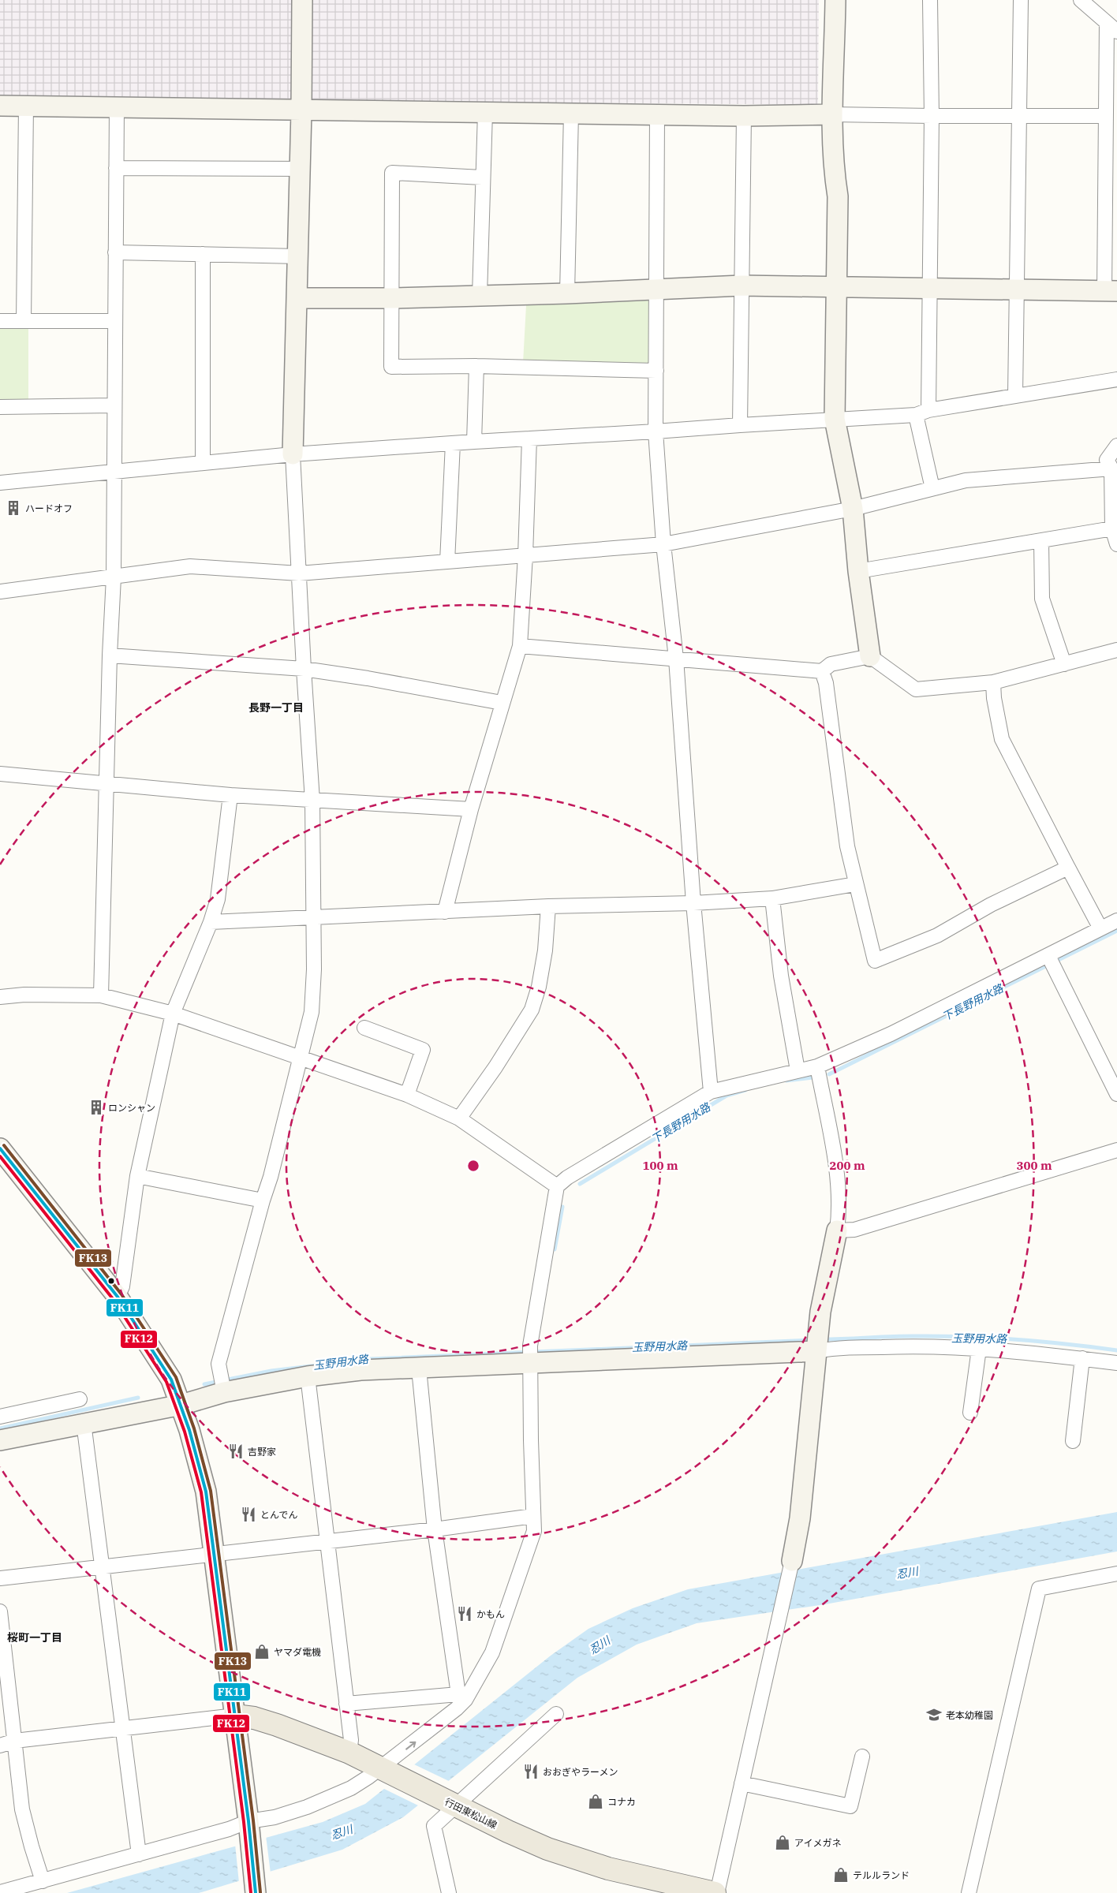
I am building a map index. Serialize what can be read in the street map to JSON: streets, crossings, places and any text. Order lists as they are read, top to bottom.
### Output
{
  "streets": {
    "main road": ["行田東松山線"]
  },
  "districts": ["長野一丁目", "桜町一丁目"],
  "water": ["下長野用水路", "玉野用水路", "忍川"],
  "places": {
    "building": ["ハードオフ", "ロンシャン"],
    "restaurant": [
      "吉野家",
      "とんでん",
      "かもん",
      "おおぎやラーメン"
    ],
    "shop": [
      "ヤマダ電機",
      "コナカ",
      "アイメガネ",
      "テルルランド"
    ],
    "school or university": ["老本幼稚園"]
  },
  "lines": ["transit line FK13", "transit line FK11", "transit line FK12"],
  "rings": ["100 m", "200 m", "300 m"]
}
